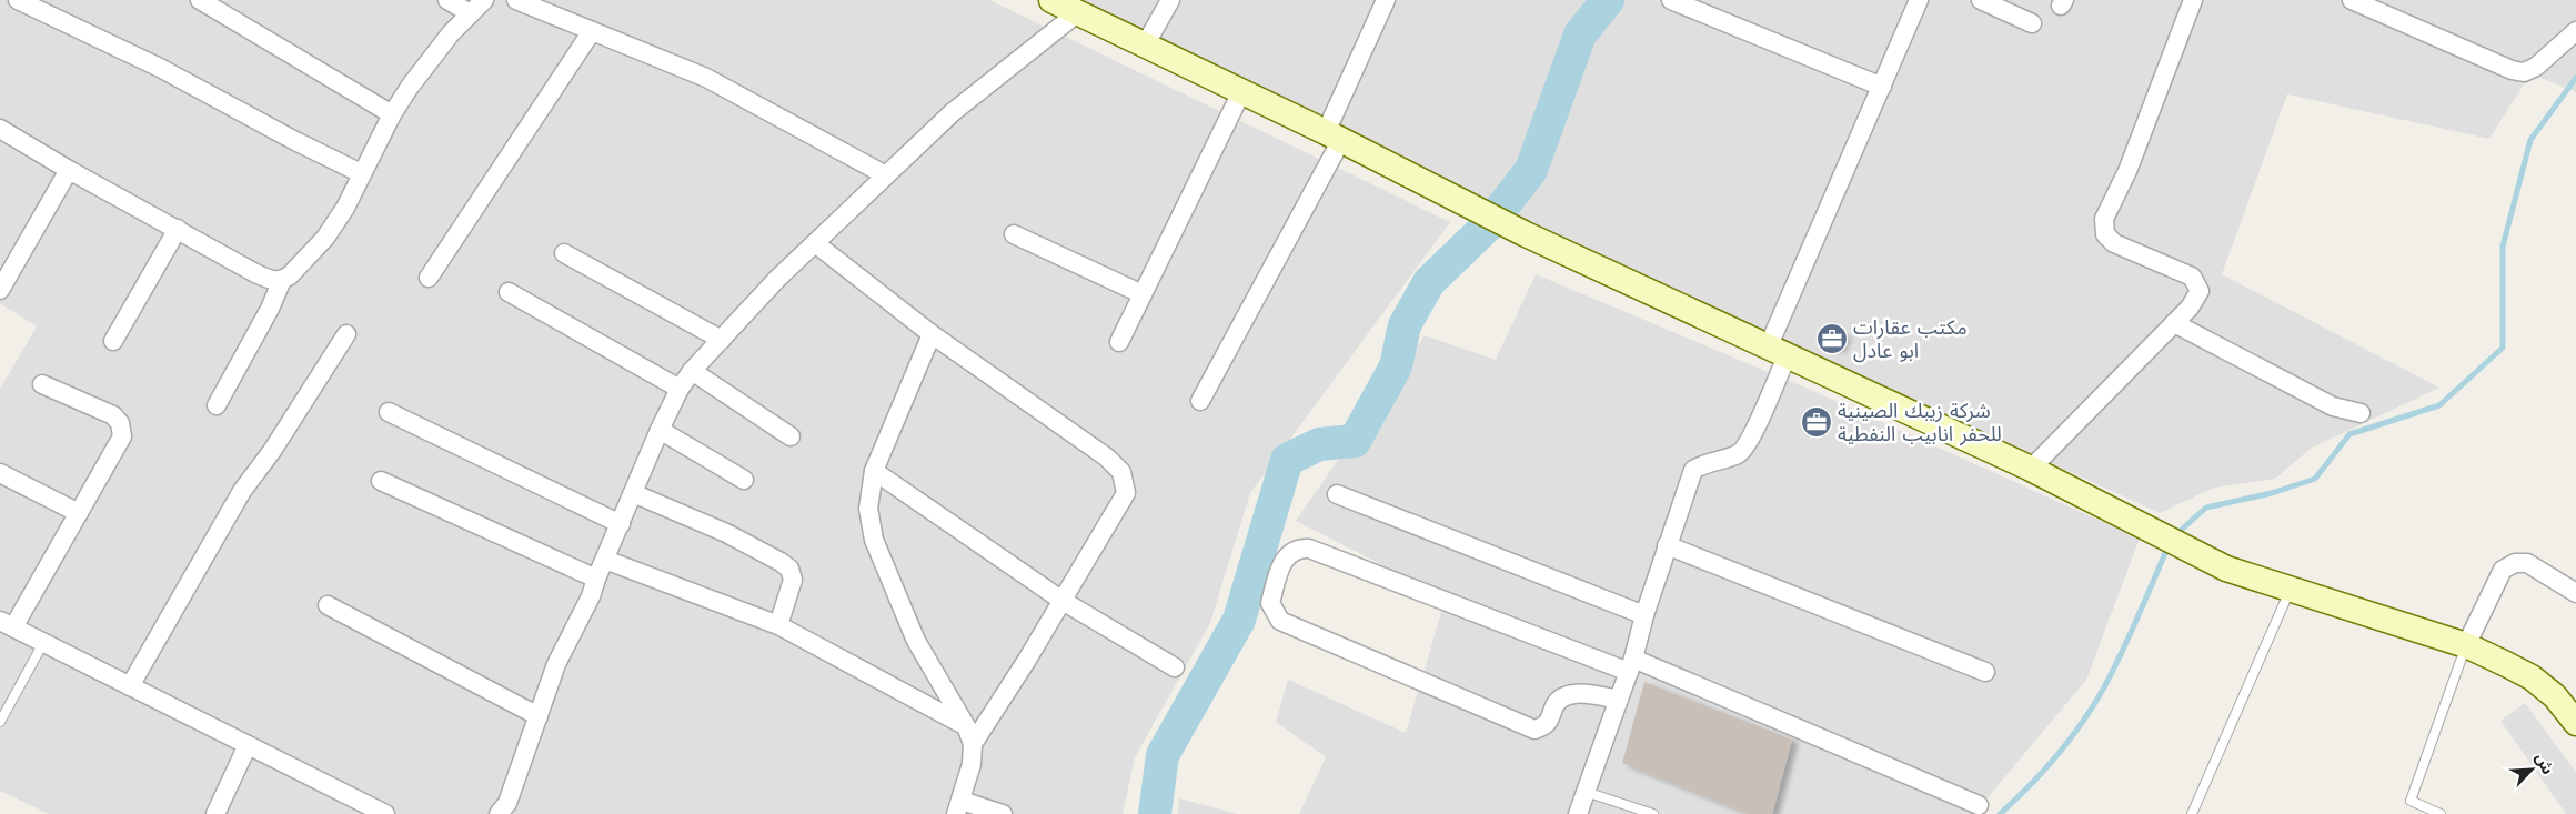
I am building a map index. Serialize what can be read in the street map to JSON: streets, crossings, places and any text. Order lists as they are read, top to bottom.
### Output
{
  "places": {
    "office": ["مكتب عقارات ابو عادل", "شركة زيبك الصينية للحفر انابيب النفطية"]
  },
  "north": "top right"
}
